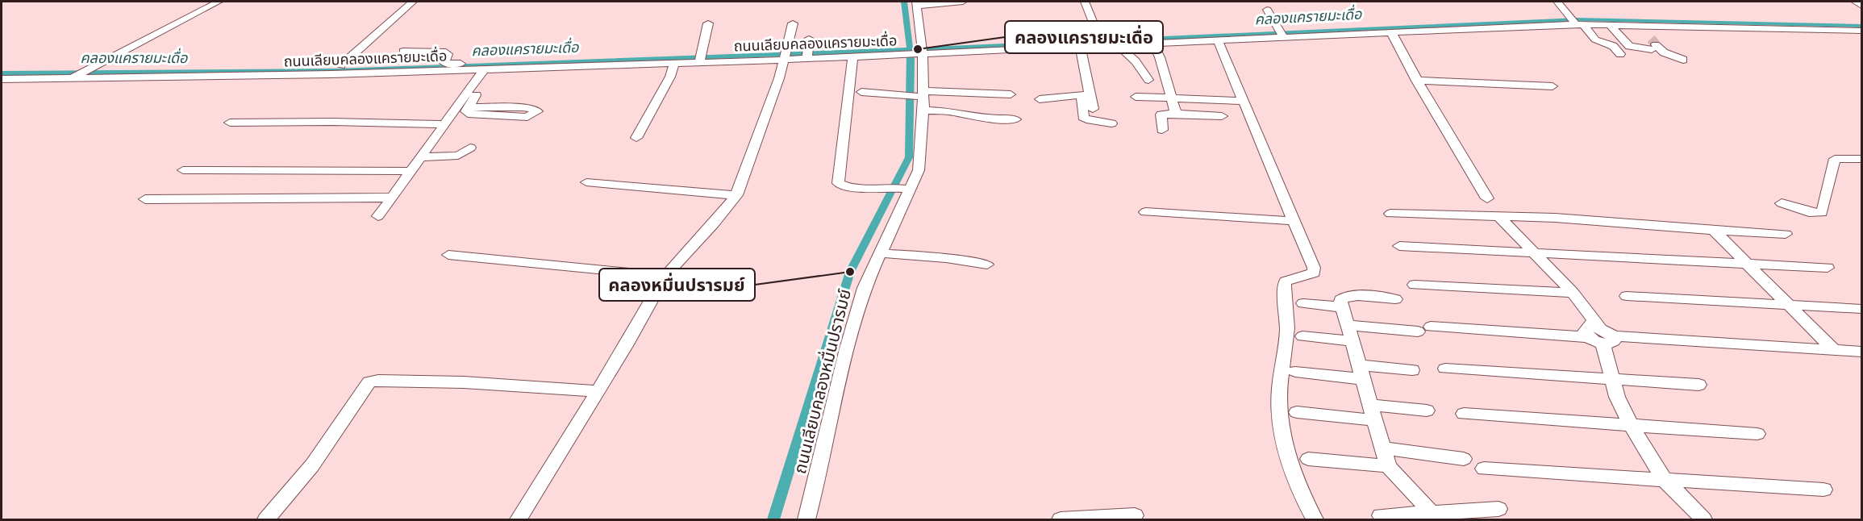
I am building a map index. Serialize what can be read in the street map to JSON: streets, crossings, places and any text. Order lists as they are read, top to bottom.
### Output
{
  "streets": {
    "street": ["ถนนเลียบคลองแครายมะเดื่อ", "ถนนเลียบคลองหมื่นปรารมย์"]
  },
  "crossings": [
    ["ถนนเลียบคลองแครายมะเดื่อ", "ถนนเลียบคลองหมื่นปรารมย์"]
  ],
  "water": ["คลองแครายมะเดื่อ"],
  "places": ["คลองแครายมะเดื่อ", "คลองหมื่นปรารมย์"]
}
